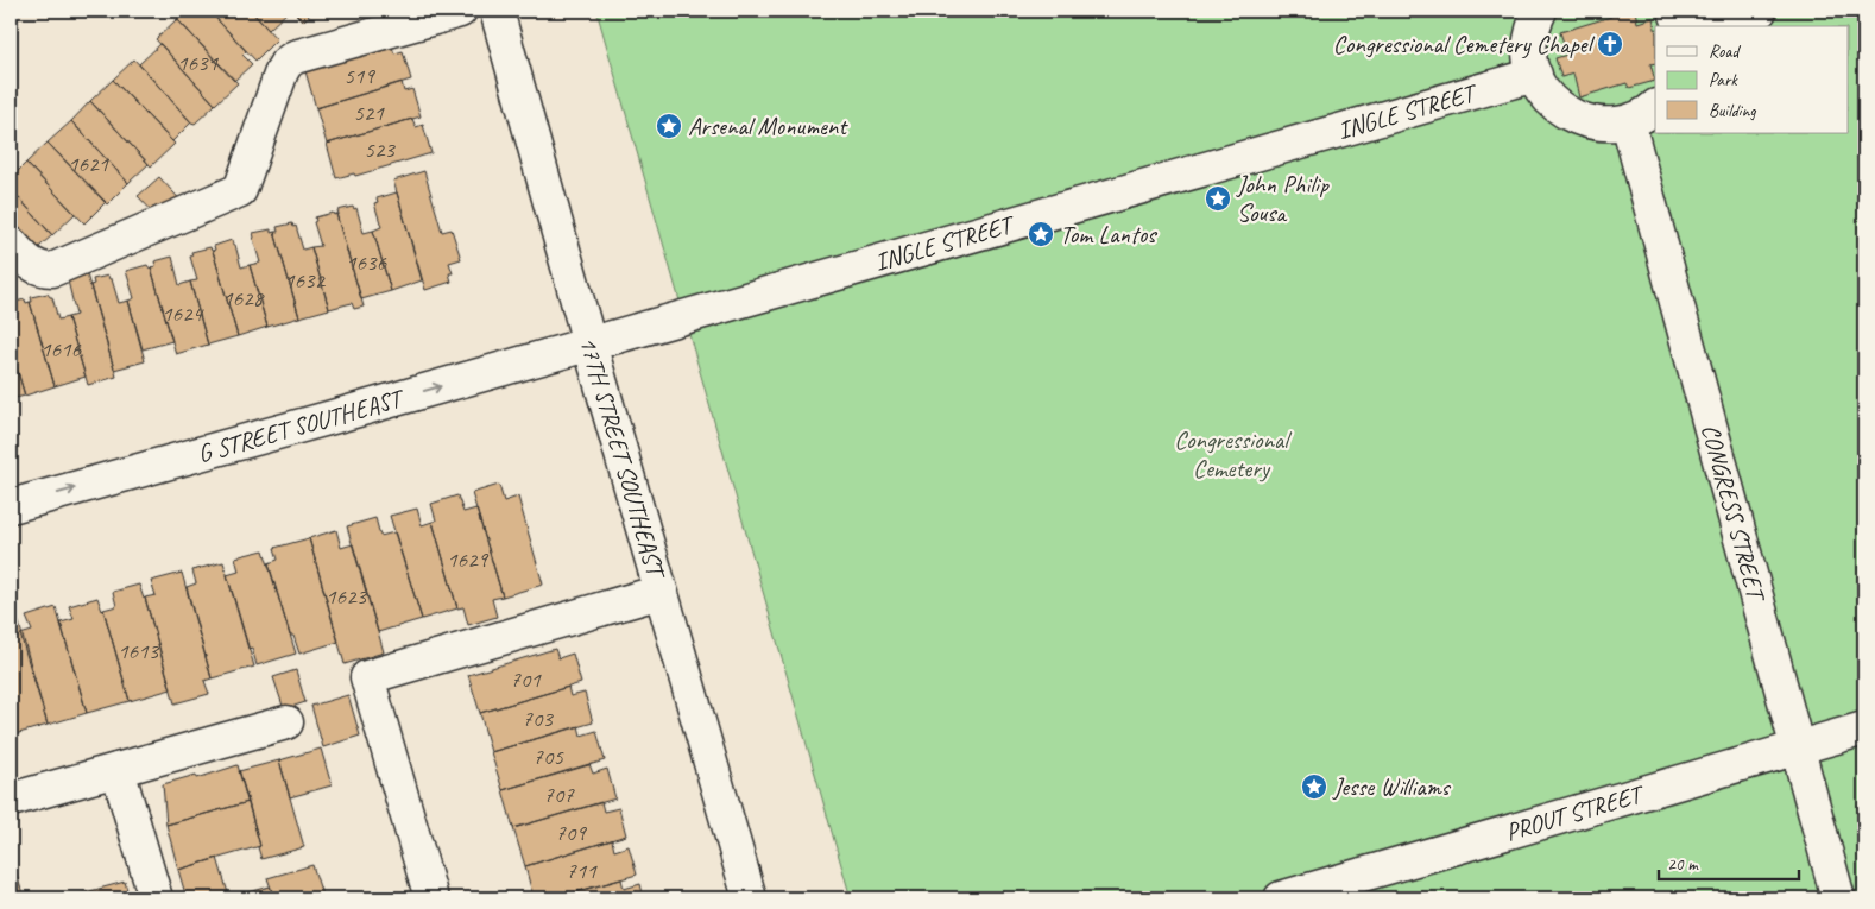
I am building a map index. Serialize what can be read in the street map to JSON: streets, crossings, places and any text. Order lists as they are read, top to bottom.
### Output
{
  "streets": {
    "street": [
      "INGLE STREET",
      "G STREET SOUTHEAST",
      "17TH STREET SOUTHEAST",
      "CONGRESS STREET",
      "PROUT STREET"
    ]
  },
  "crossings": [
    ["INGLE STREET", "G STREET SOUTHEAST"],
    ["INGLE STREET", "17TH STREET SOUTHEAST"],
    ["G STREET SOUTHEAST", "17TH STREET SOUTHEAST"],
    ["CONGRESS STREET", "PROUT STREET"]
  ],
  "parks": ["Congressional Cemetery"],
  "places": {
    "church": ["Congressional Cemetery Chapel"],
    "place": [
      "Arsenal Monument",
      "John Philip Sousa",
      "Tom Lantos",
      "Jesse Williams"
    ]
  },
  "house_numbers": [
    "1631",
    "519",
    "521",
    "523",
    "1621",
    "1636",
    "1632",
    "1628",
    "1624",
    "1616",
    "1629",
    "1623",
    "1613",
    "701",
    "703",
    "705",
    "707",
    "709",
    "711"
  ],
  "legend": ["Road", "Park", "Building"],
  "scale_bar": "20 m"
}
